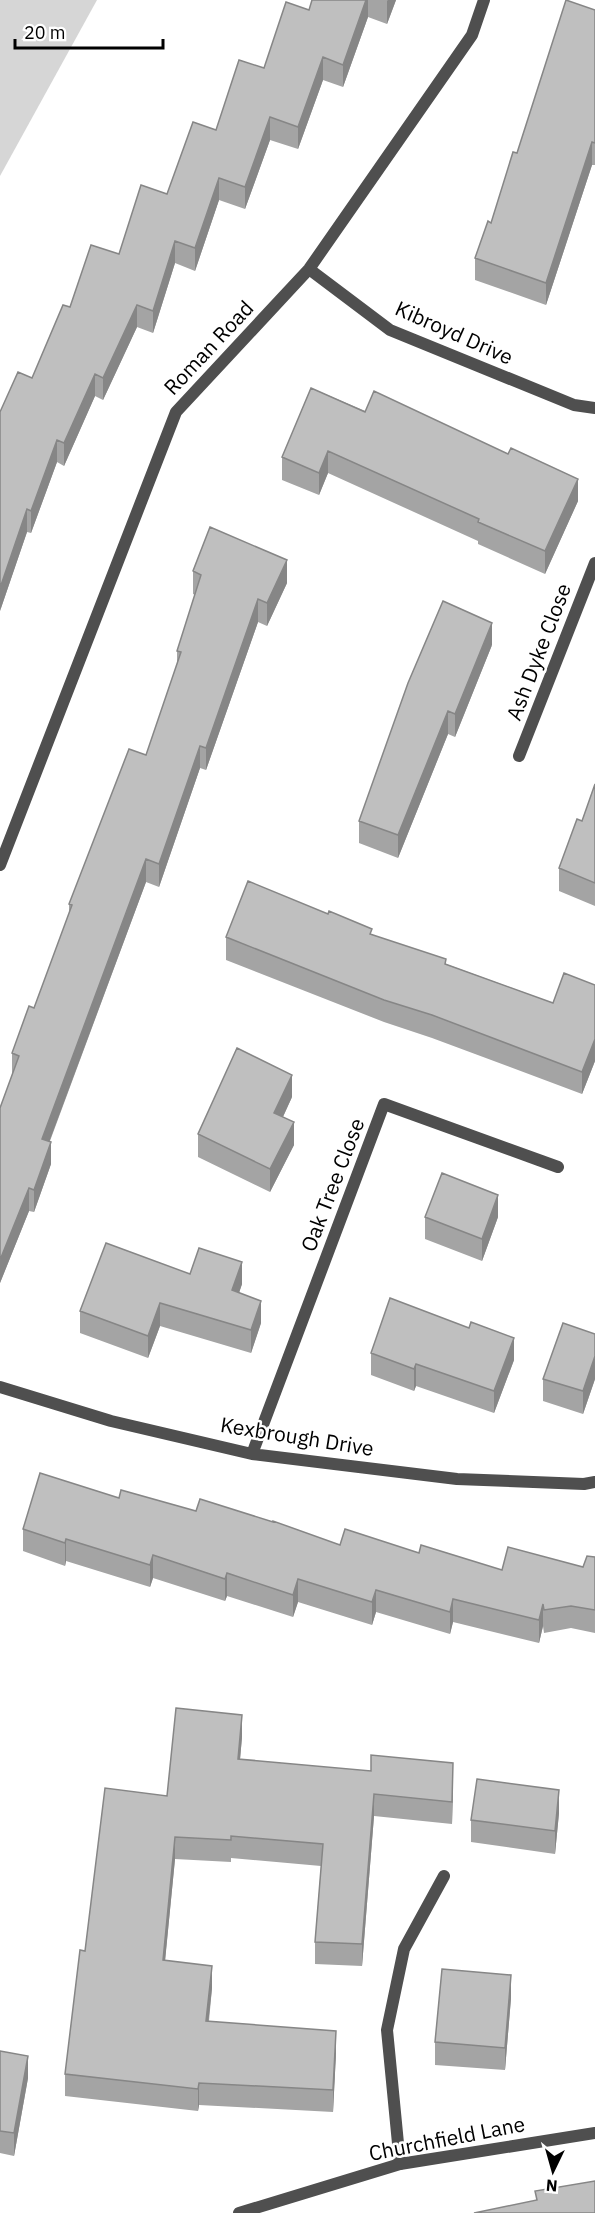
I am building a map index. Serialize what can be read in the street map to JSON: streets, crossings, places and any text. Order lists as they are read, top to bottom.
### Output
{
  "streets": {
    "street": [
      "Kibroyd Drive",
      "Roman Road",
      "Ash Dyke Close",
      "Oak Tree Close",
      "Kexbrough Drive",
      "Churchfield Lane"
    ]
  },
  "crossings": [
    ["Kibroyd Drive", "Roman Road"],
    ["Oak Tree Close", "Kexbrough Drive"]
  ],
  "scale_bar": "20 m",
  "north": "bottom"
}
